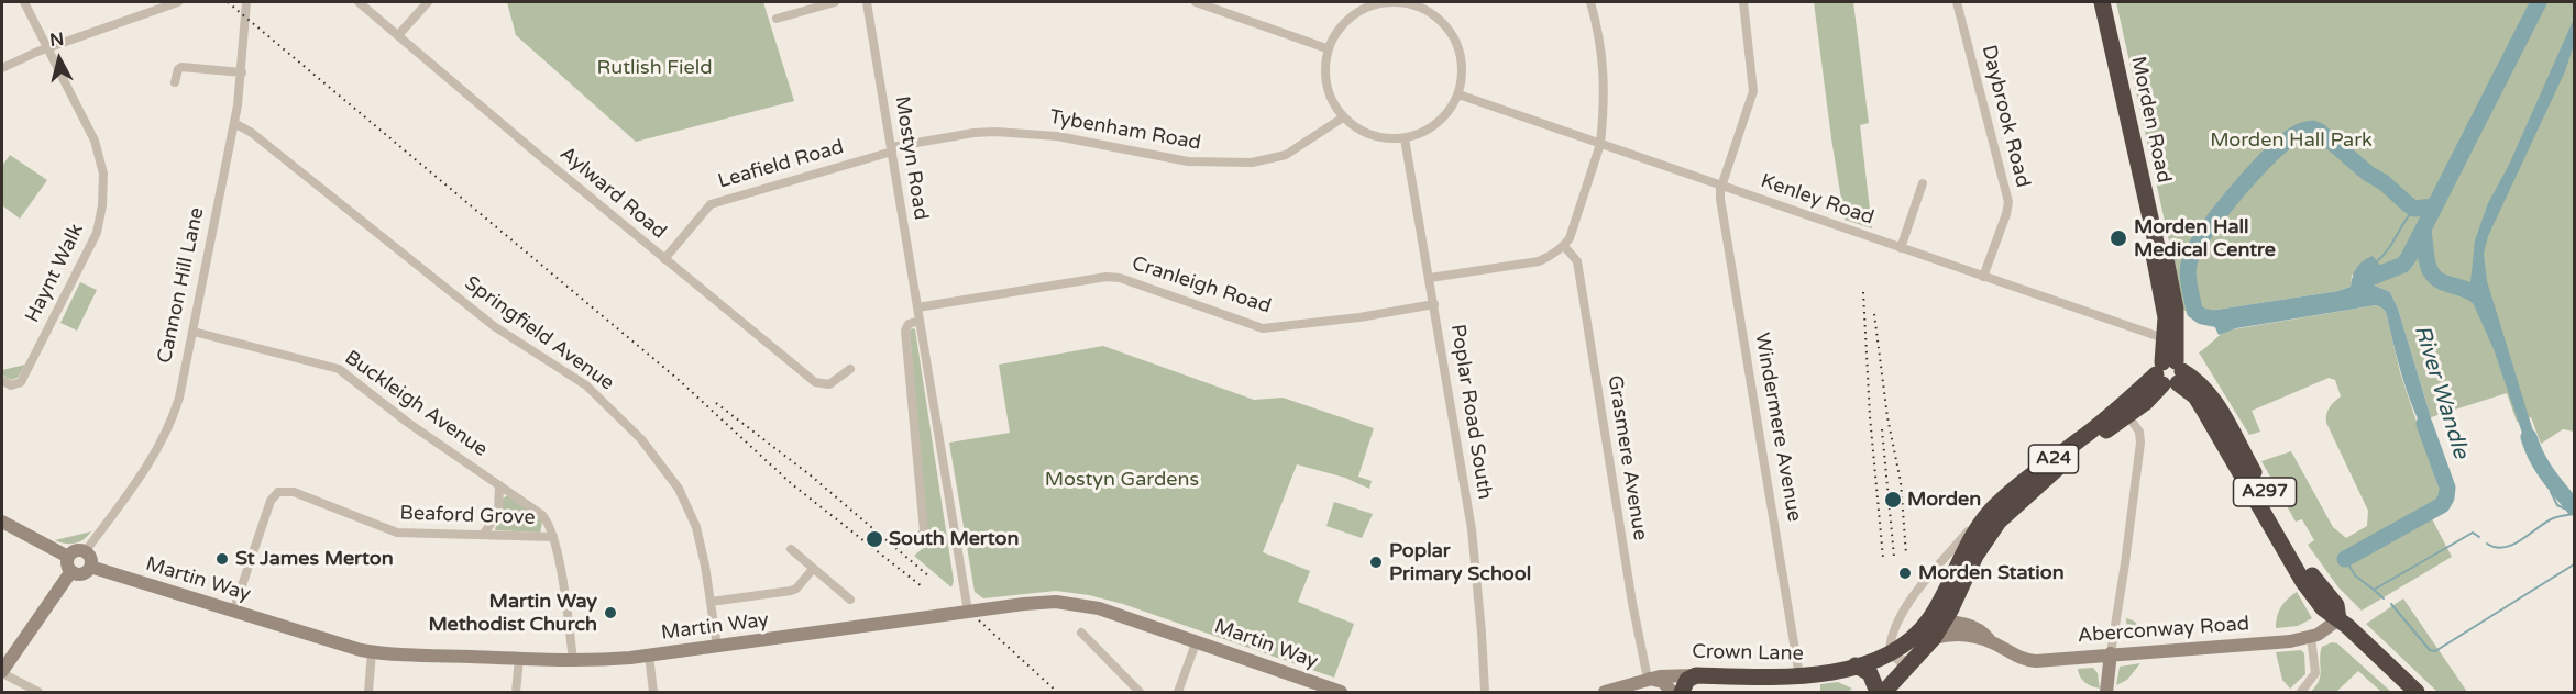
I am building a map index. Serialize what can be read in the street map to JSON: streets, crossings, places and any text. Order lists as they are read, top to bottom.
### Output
{
  "streets": {
    "highway": [
      "Morden Road",
      "A24",
      "A297",
      "Crown Lane"
    ],
    "main road": ["Martin Way", "Aberconway Road"],
    "street": [
      "Daybrook Road",
      "Tybenham Road",
      "Mostyn Road",
      "Leafield Road",
      "Aylward Road",
      "Kenley Road",
      "Haynt Walk",
      "Cannon Hill Lane",
      "Cranleigh Road",
      "Springfield Avenue",
      "Buckleigh Avenue",
      "Poplar Road South",
      "Windermere Avenue",
      "Grasmere Avenue",
      "Beaford Grove"
    ]
  },
  "crossings": [
    ["Daybrook Road", "Kenley Road"],
    ["Morden Road", "Kenley Road"],
    ["Morden Road", "A24"],
    ["Morden Road", "A297"],
    ["Tybenham Road", "Mostyn Road"],
    ["Tybenham Road", "Leafield Road"],
    ["Tybenham Road", "Kenley Road"],
    ["Tybenham Road", "Poplar Road South"],
    ["Mostyn Road", "Leafield Road"],
    ["Mostyn Road", "Cranleigh Road"],
    ["Mostyn Road", "Martin Way"],
    ["Leafield Road", "Aylward Road"],
    ["Kenley Road", "Poplar Road South"],
    ["Kenley Road", "Windermere Avenue"],
    ["Cannon Hill Lane", "Springfield Avenue"],
    ["Cannon Hill Lane", "Buckleigh Avenue"],
    ["Cannon Hill Lane", "Martin Way"],
    ["Cranleigh Road", "Poplar Road South"],
    ["Springfield Avenue", "Martin Way"],
    ["Buckleigh Avenue", "Beaford Grove"],
    ["Buckleigh Avenue", "Martin Way"],
    ["Windermere Avenue", "Crown Lane"],
    ["Grasmere Avenue", "Crown Lane"],
    ["A24", "A297"],
    ["A24", "Aberconway Road"],
    ["A24", "Crown Lane"],
    ["A297", "Aberconway Road"],
    ["Beaford Grove", "Martin Way"]
  ],
  "water": ["River Wandle"],
  "parks": ["Rutlish Field", "Morden Hall Park", "Mostyn Gardens"],
  "places": [
    "Morden Hall Medical Centre",
    "Morden",
    "South Merton",
    "St James Merton",
    "Poplar Primary School",
    "Morden Station",
    "Martin Way Methodist Church"
  ],
  "north": "top"
}
